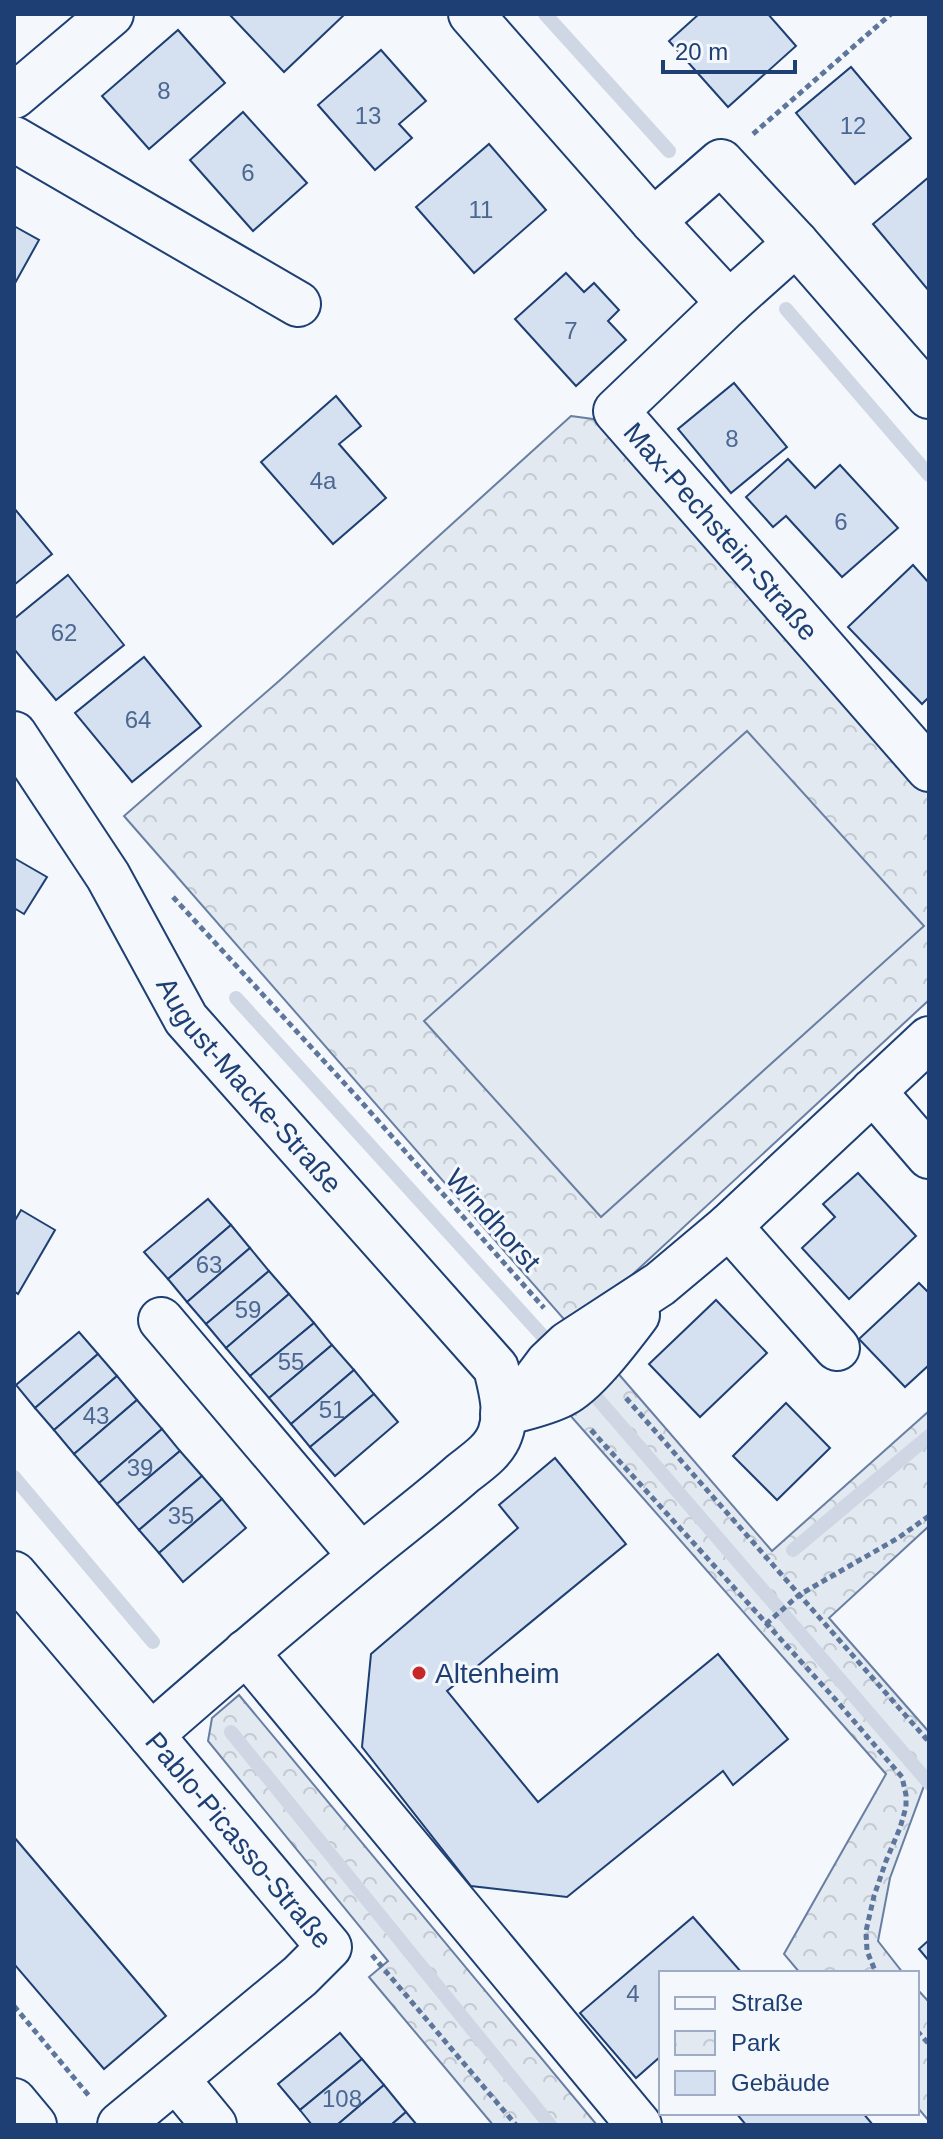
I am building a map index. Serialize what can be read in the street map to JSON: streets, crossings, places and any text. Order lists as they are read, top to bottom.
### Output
{
  "streets": {
    "street": ["Max-Pechstein-Straße", "August-Macke-Straße", "Pablo-Picasso-Straße"],
    "path": ["Windhorst"]
  },
  "crossings": [
    ["August-Macke-Straße", "Pablo-Picasso-Straße"]
  ],
  "places": ["Altenheim"],
  "house_numbers": [
    "8",
    "13",
    "12",
    "6",
    "11",
    "7",
    "8",
    "4a",
    "6",
    "62",
    "64",
    "63",
    "59",
    "55",
    "51",
    "43",
    "39",
    "35",
    "4",
    "108"
  ],
  "legend": ["Straße", "Park", "Gebäude"],
  "scale_bar": "20 m"
}
